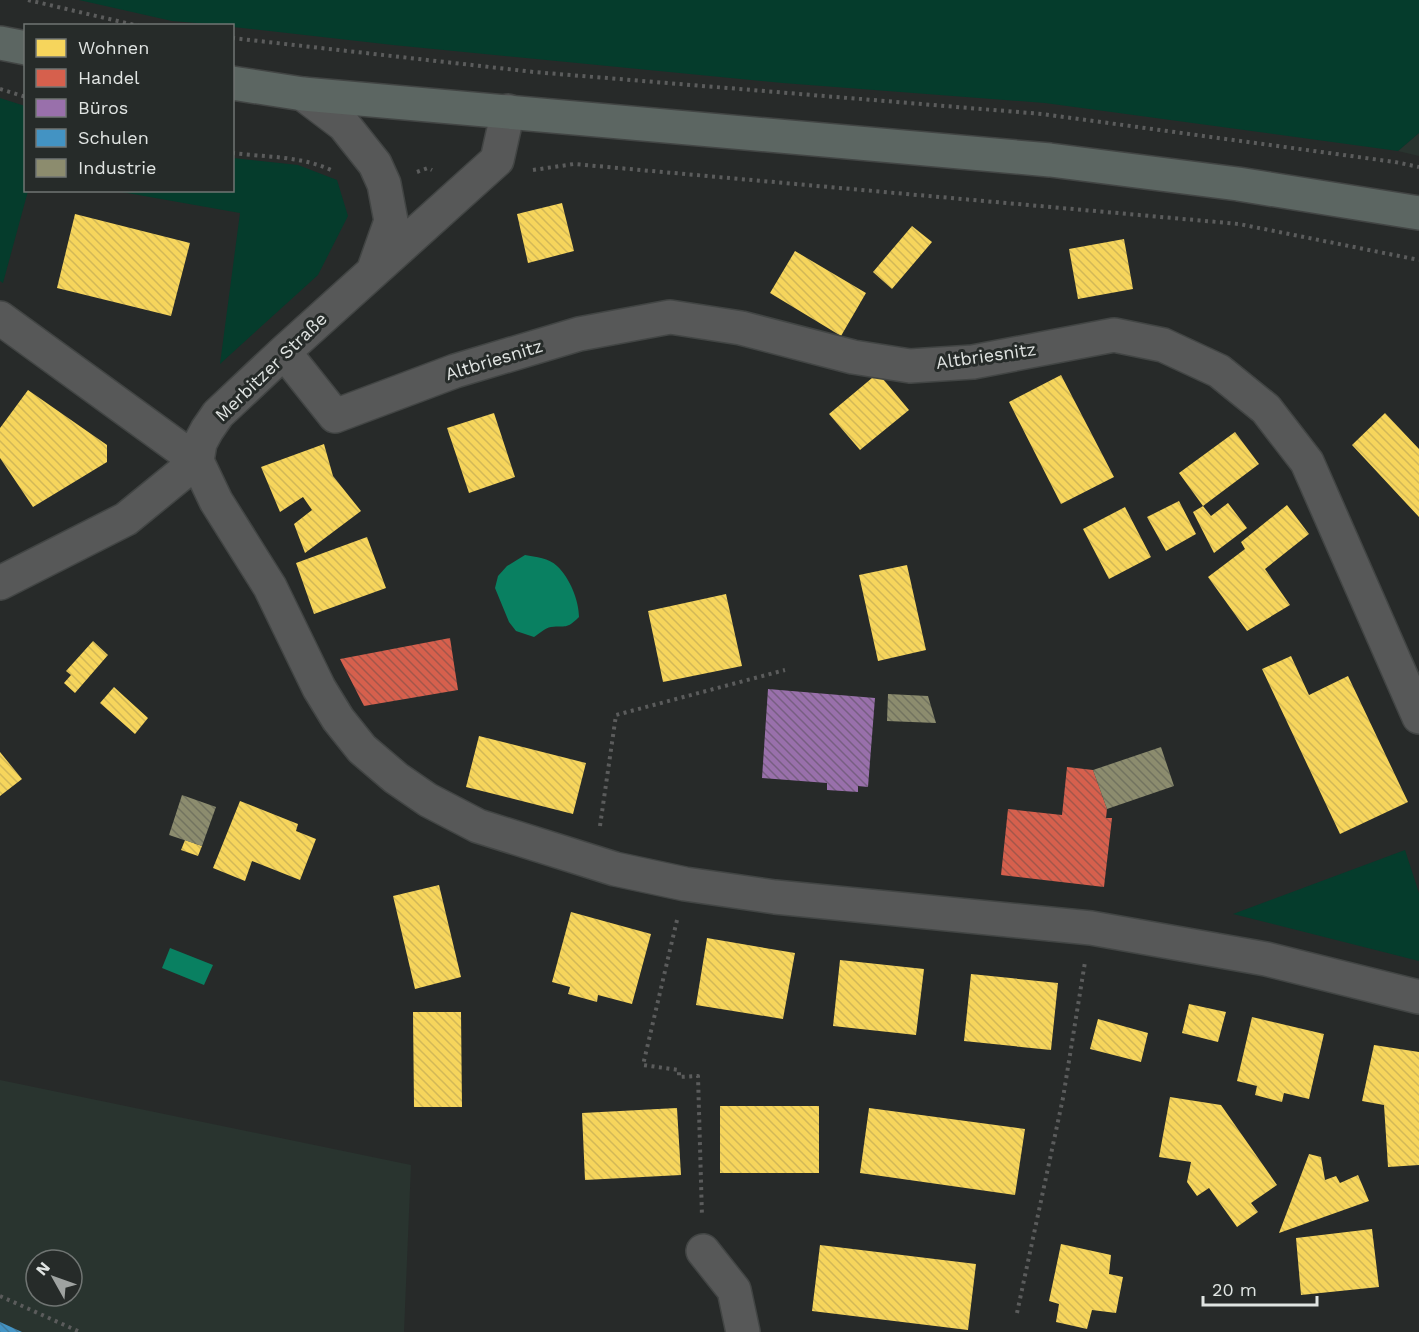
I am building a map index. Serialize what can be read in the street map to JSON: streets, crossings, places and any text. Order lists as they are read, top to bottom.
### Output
{
  "streets": {
    "street": ["Altbriesnitz", "Merbitzer Straße"]
  },
  "crossings": [
    ["Altbriesnitz", "Merbitzer Straße"]
  ],
  "legend": [
    "Wohnen",
    "Handel",
    "Büros",
    "Schulen",
    "Industrie"
  ],
  "scale_bar": "20 m",
  "north": "top left"
}
